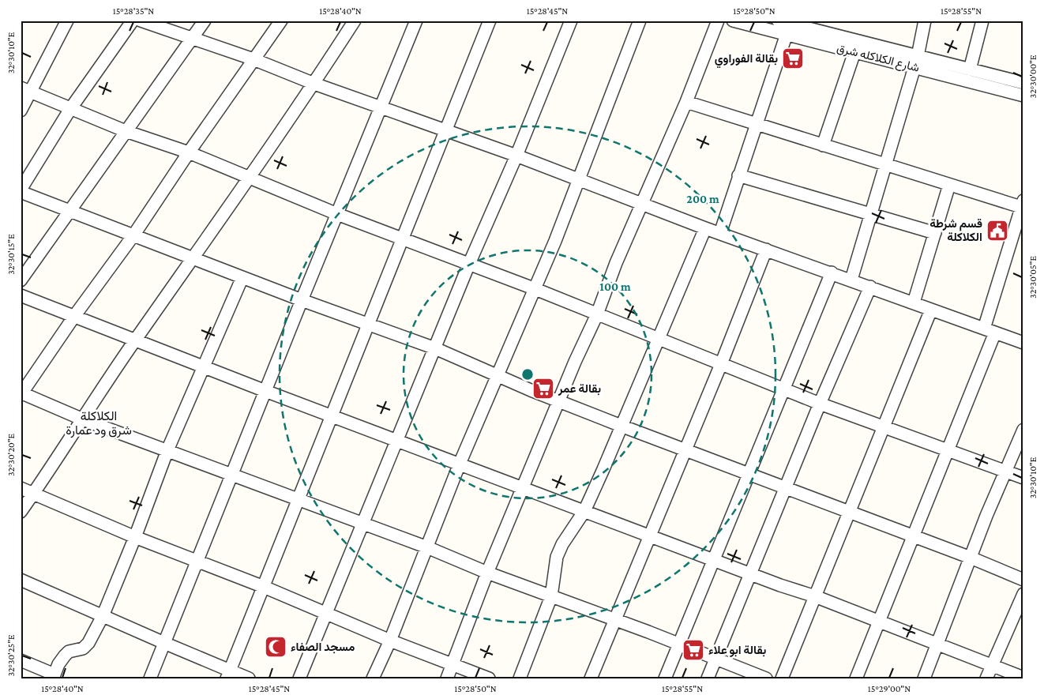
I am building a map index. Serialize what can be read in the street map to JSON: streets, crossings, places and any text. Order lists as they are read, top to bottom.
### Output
{
  "streets": {
    "street": ["شارع الكلاكله شرق"]
  },
  "districts": ["الكلاكلة شرق ود عمارة"],
  "places": {
    "supermarket": ["بقالة الفوراوي", "بقالة عمر", "بقالة ابو علاء"],
    "public building": ["قسم شرطة الكلاكلة"],
    "mosque": ["مسجد الصفاء"]
  },
  "coordinates": [
    "15°28'35\"N",
    "15°28'40\"N",
    "15°28'45\"N",
    "15°28'50\"N",
    "15°28'55\"N",
    "32°30'10\"E",
    "32°30'00\"E",
    "32°30'15\"E",
    "32°30'05\"E",
    "32°30'20\"E",
    "32°30'25\"E",
    "15°29'00\"N"
  ],
  "rings": ["200 m", "100 m"]
}
